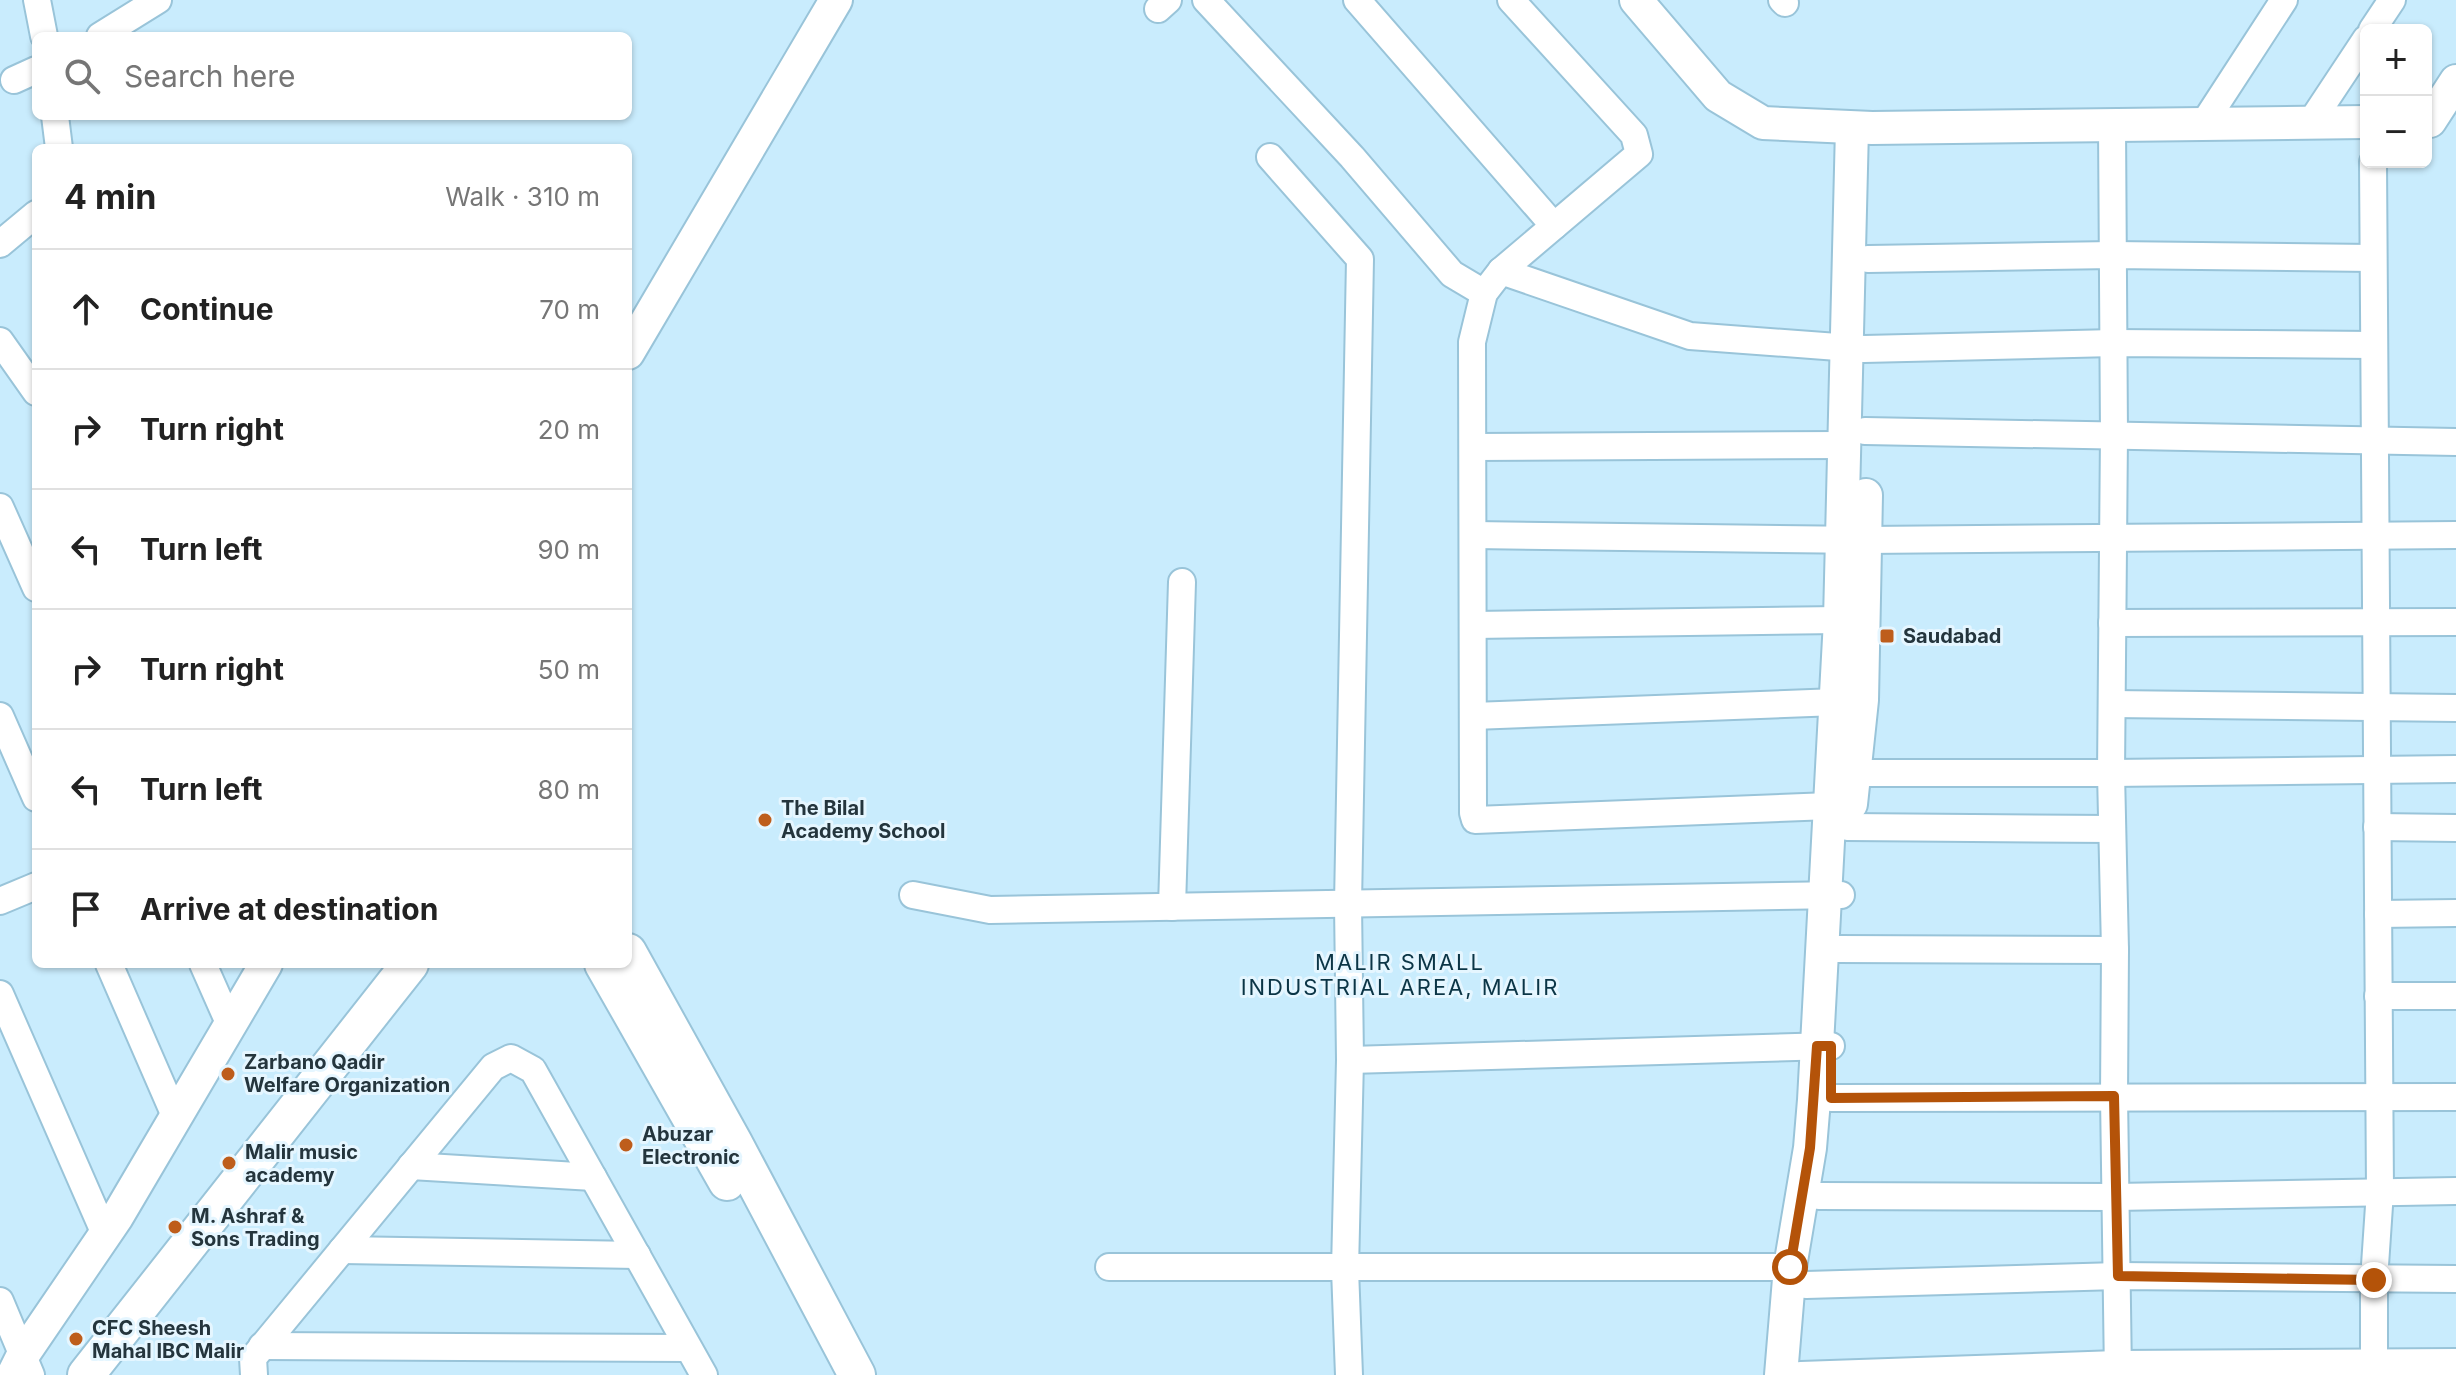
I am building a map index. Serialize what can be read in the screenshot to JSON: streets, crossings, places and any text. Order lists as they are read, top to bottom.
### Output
{
  "districts": ["MALIR SMALL INDUSTRIAL AREA, MALIR"],
  "places": {
    "transit": ["Saudabad"],
    "other": [
      "The Bilal Academy School",
      "Zarbano Qadir Welfare Organization",
      "Abuzar Electronic",
      "Malir music academy",
      "M. Ashraf & Sons Trading",
      "CFC Sheesh Mahal IBC Malir"
    ]
  },
  "page": {
    "map_buttons": ["+", "−"],
    "search": "Search here",
    "heading": ["4 min", "Walk · 310 m"],
    "list": [
      ["Continue", "70 m"],
      ["Turn right", "20 m"],
      ["Turn left", "90 m"],
      ["Turn right", "50 m"],
      ["Turn left", "80 m"],
      "Arrive at destination"
    ]
  }
}
